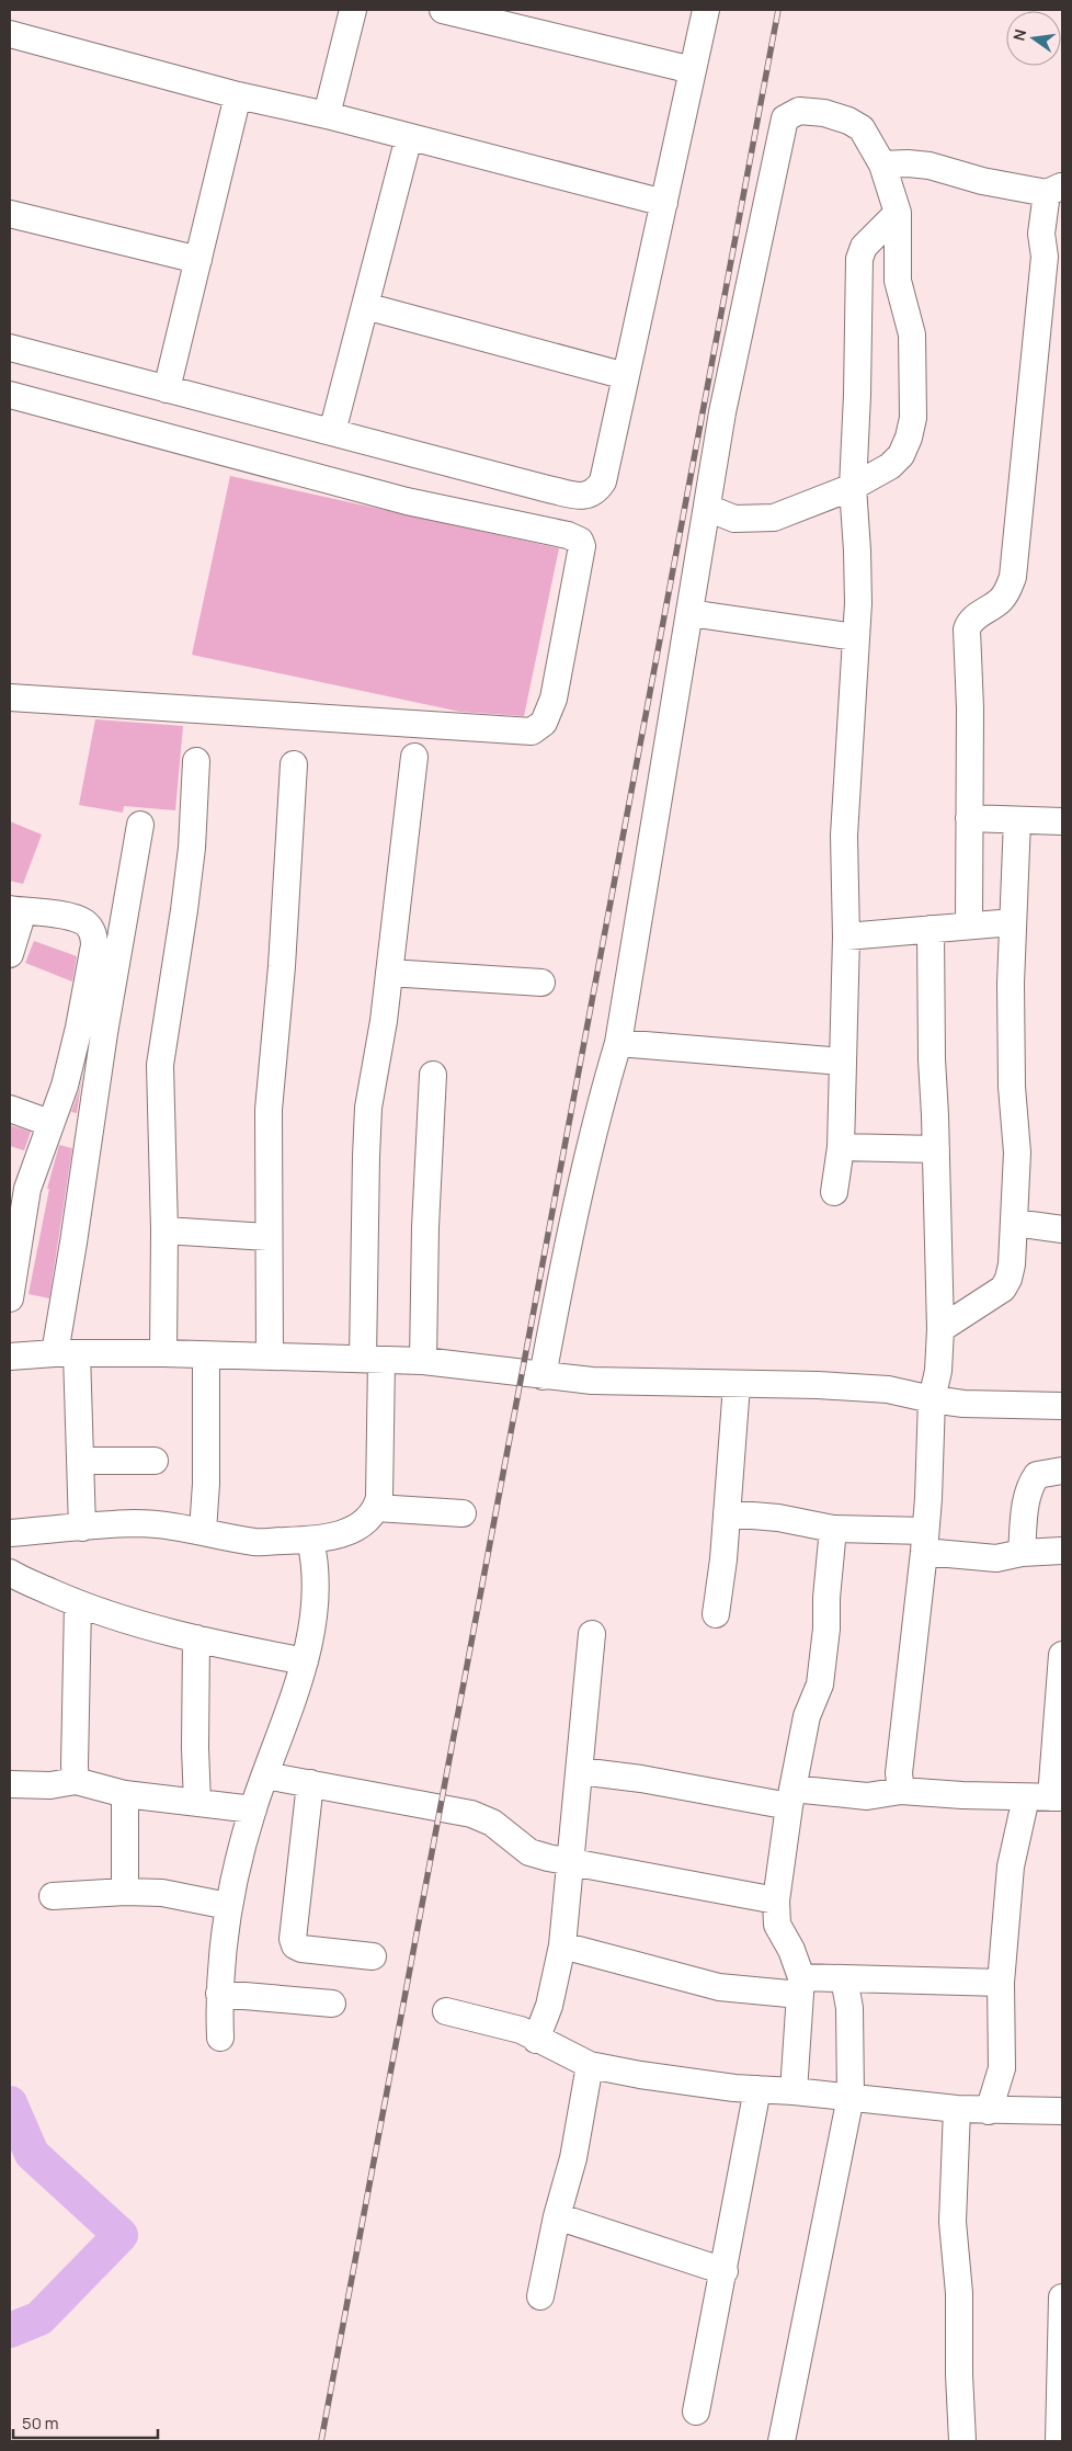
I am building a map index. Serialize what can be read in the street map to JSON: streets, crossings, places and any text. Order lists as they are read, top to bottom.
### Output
{
  "scale_bar": "50 m",
  "north": "left"
}
